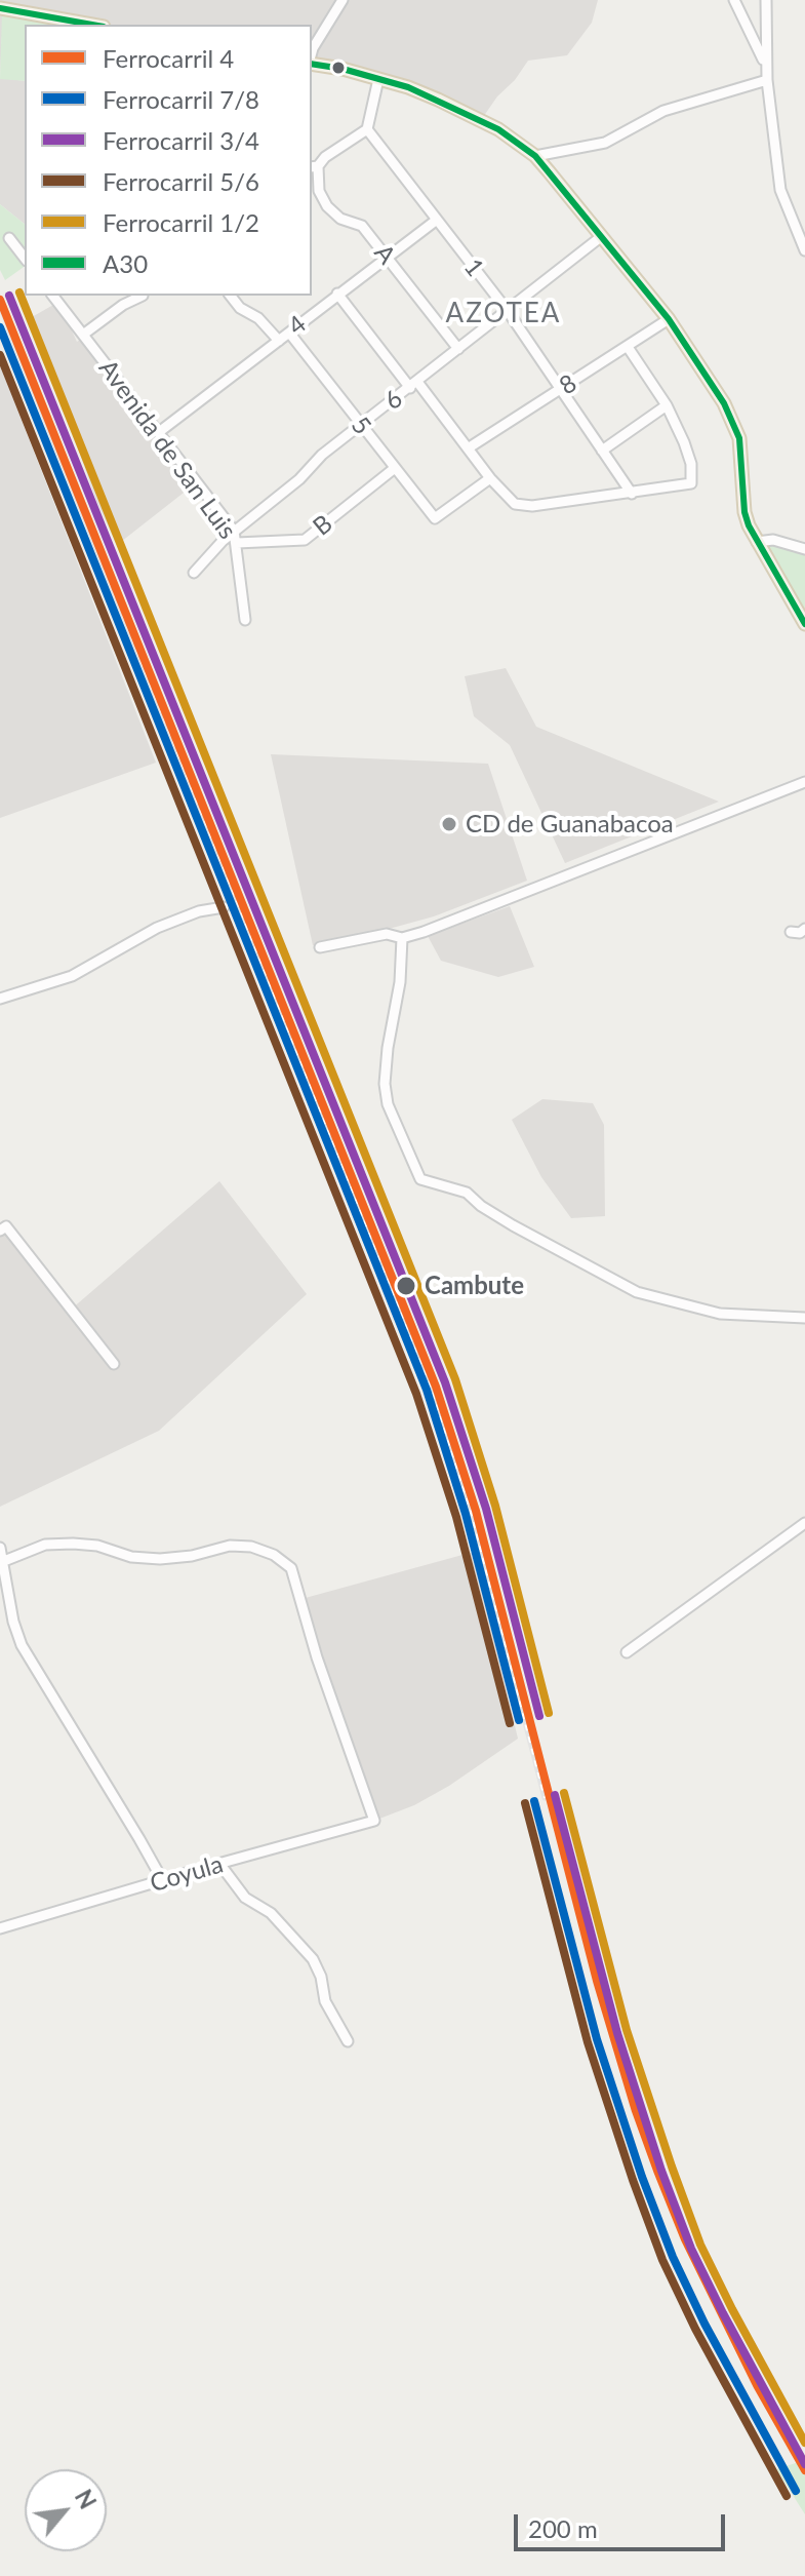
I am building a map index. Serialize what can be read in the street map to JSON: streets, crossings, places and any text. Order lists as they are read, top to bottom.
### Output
{
  "streets": {
    "street": [
      "A",
      "1",
      "4",
      "8",
      "6",
      "5",
      "Avenida de San Luis",
      "B",
      "Coyula"
    ]
  },
  "crossings": [
    ["A", "4"],
    ["A", "6"],
    ["1", "4"],
    ["1", "8"],
    ["1", "6"],
    ["4", "5"],
    ["4", "Avenida de San Luis"],
    ["6", "5"],
    ["6", "Avenida de San Luis"],
    ["5", "B"],
    ["Avenida de San Luis", "B"]
  ],
  "districts": ["AZOTEA"],
  "places": ["CD de Guanabacoa", "Cambute"],
  "lines": [
    "transit line A30",
    "rail line 1/2",
    "rail line 3/4",
    "rail line 4",
    "rail line 7/8",
    "rail line 5/6"
  ],
  "legend": [
    "Ferrocarril 4",
    "Ferrocarril 7/8",
    "Ferrocarril 3/4",
    "Ferrocarril 5/6",
    "Ferrocarril 1/2",
    "A30"
  ],
  "scale_bar": "200 m",
  "north": "top right"
}
